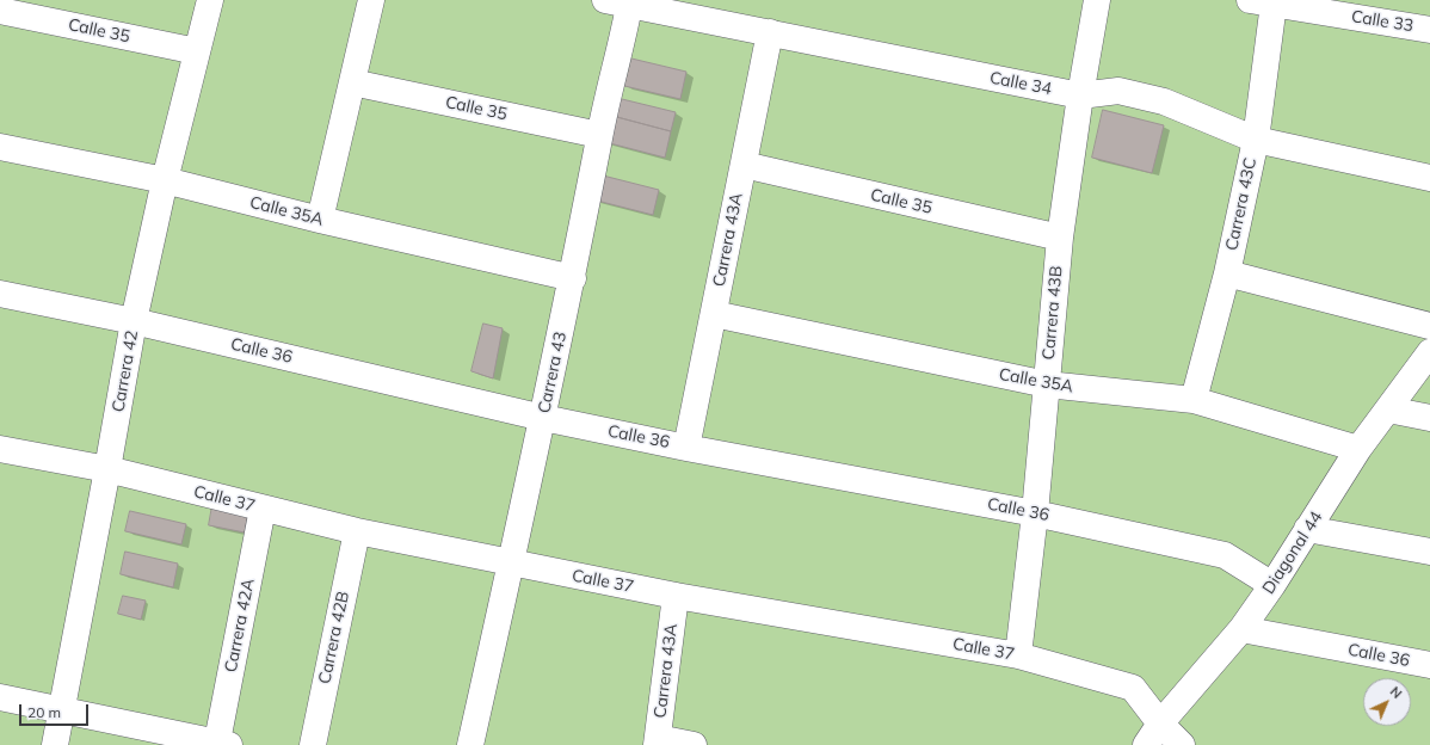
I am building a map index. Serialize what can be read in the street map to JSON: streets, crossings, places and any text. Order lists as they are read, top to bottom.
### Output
{
  "streets": {
    "street": [
      "Calle 33",
      "Calle 35",
      "Calle 34",
      "Carrera 43C",
      "Calle 35A",
      "Carrera 43A",
      "Carrera 43B",
      "Calle 36",
      "Carrera 42",
      "Carrera 43",
      "Calle 37",
      "Diagonal 44",
      "Carrera 42A",
      "Carrera 42B"
    ]
  },
  "crossings": [
    ["Calle 33", "Carrera 43C"],
    ["Calle 35", "Carrera 43A"],
    ["Calle 35", "Carrera 43B"],
    ["Calle 35", "Carrera 42"],
    ["Calle 35", "Carrera 43"],
    ["Calle 34", "Carrera 43C"],
    ["Calle 34", "Carrera 43A"],
    ["Calle 34", "Carrera 43B"],
    ["Calle 34", "Carrera 43"],
    ["Carrera 43C", "Calle 35A"],
    ["Calle 35A", "Carrera 43A"],
    ["Calle 35A", "Carrera 43B"],
    ["Calle 35A", "Carrera 42"],
    ["Calle 35A", "Carrera 43"],
    ["Calle 35A", "Diagonal 44"],
    ["Carrera 43A", "Calle 36"],
    ["Carrera 43A", "Calle 37"],
    ["Carrera 43B", "Calle 36"],
    ["Carrera 43B", "Calle 37"],
    ["Calle 36", "Carrera 42"],
    ["Calle 36", "Carrera 43"],
    ["Calle 36", "Diagonal 44"],
    ["Carrera 42", "Calle 37"],
    ["Carrera 43", "Calle 37"],
    ["Calle 37", "Diagonal 44"],
    ["Calle 37", "Carrera 42A"],
    ["Calle 37", "Carrera 42B"]
  ],
  "scale_bar": "20 m",
  "north": "top right"
}
